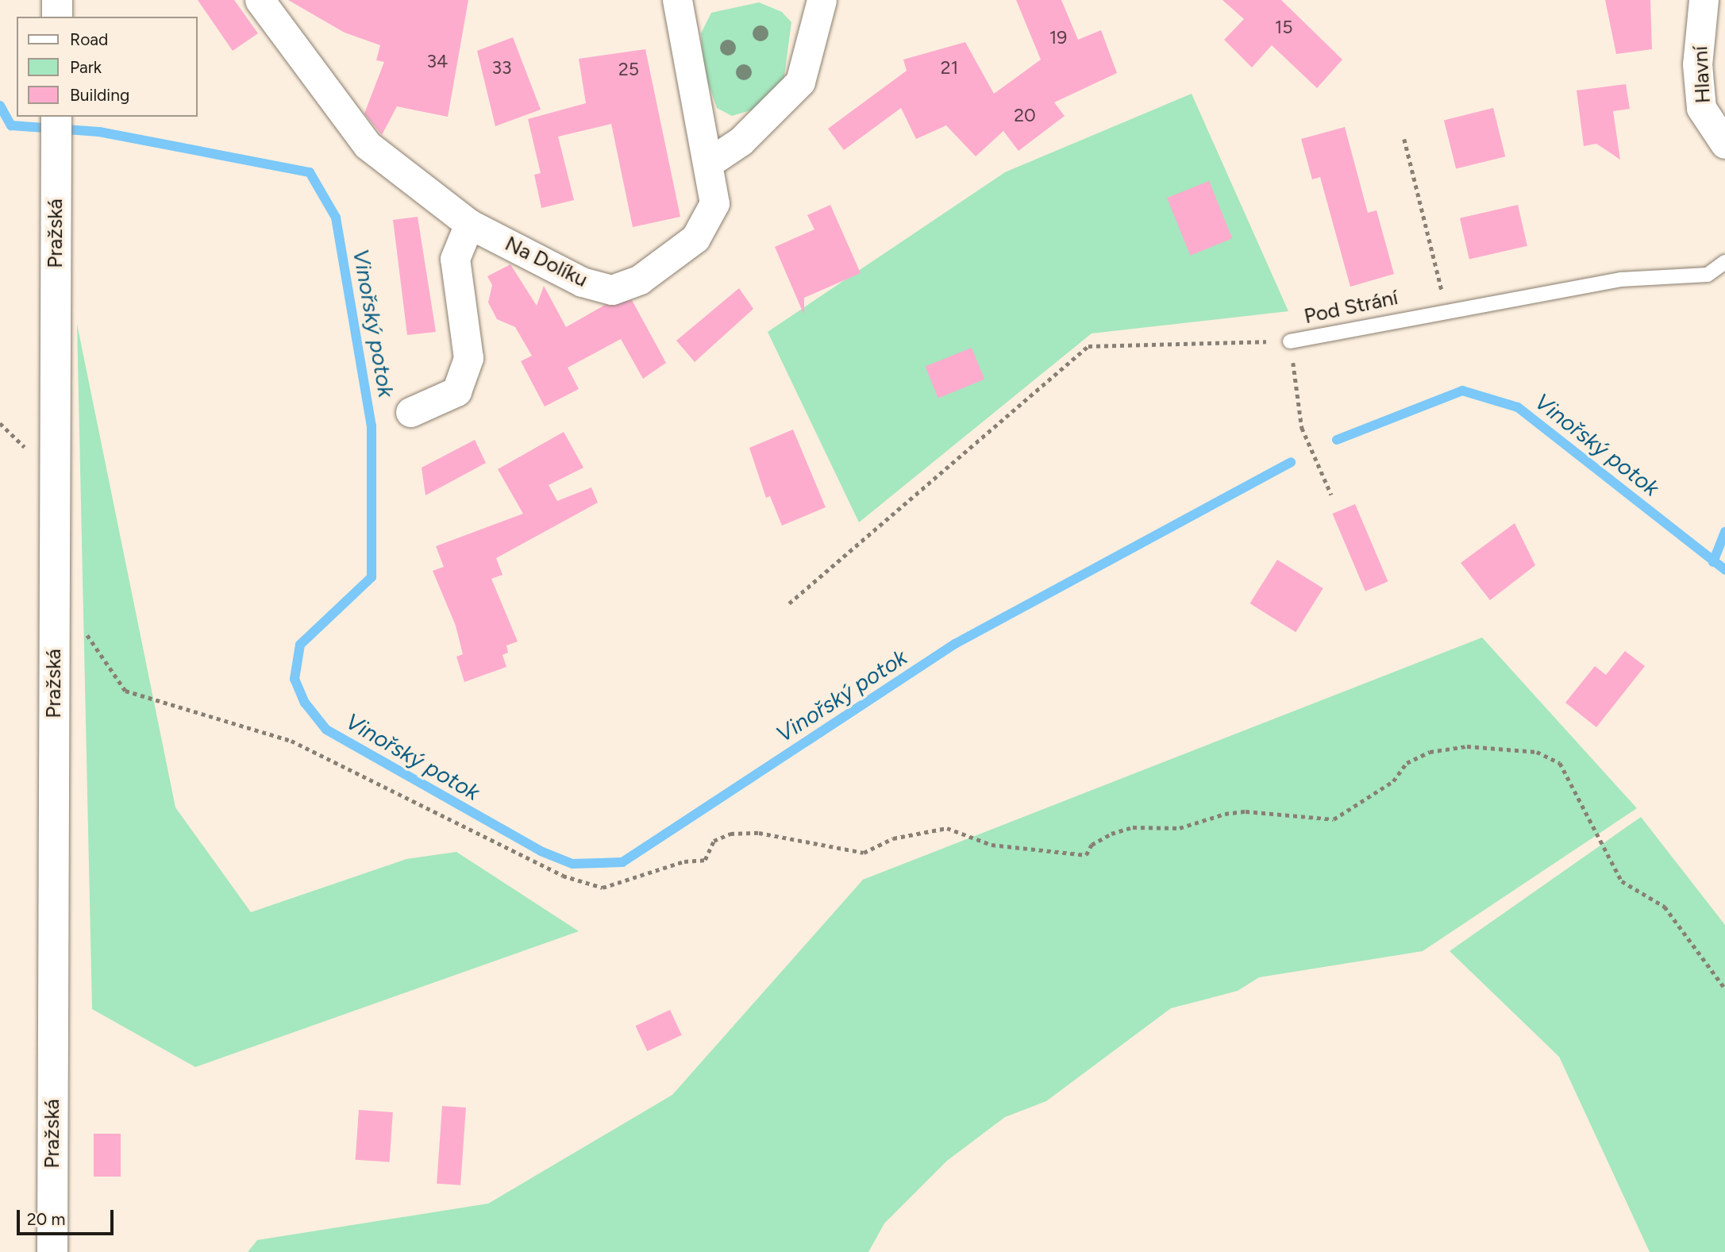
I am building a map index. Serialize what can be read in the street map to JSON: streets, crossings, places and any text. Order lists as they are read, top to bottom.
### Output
{
  "streets": {
    "main road": ["Pražská"],
    "street": ["Hlavní", "Na Dolíku"],
    "lane": ["Pod Strání"]
  },
  "water": ["Vinořský potok"],
  "house_numbers": [
    "15",
    "19",
    "34",
    "33",
    "21",
    "25",
    "20"
  ],
  "legend": ["Road", "Park", "Building"],
  "scale_bar": "20 m"
}
